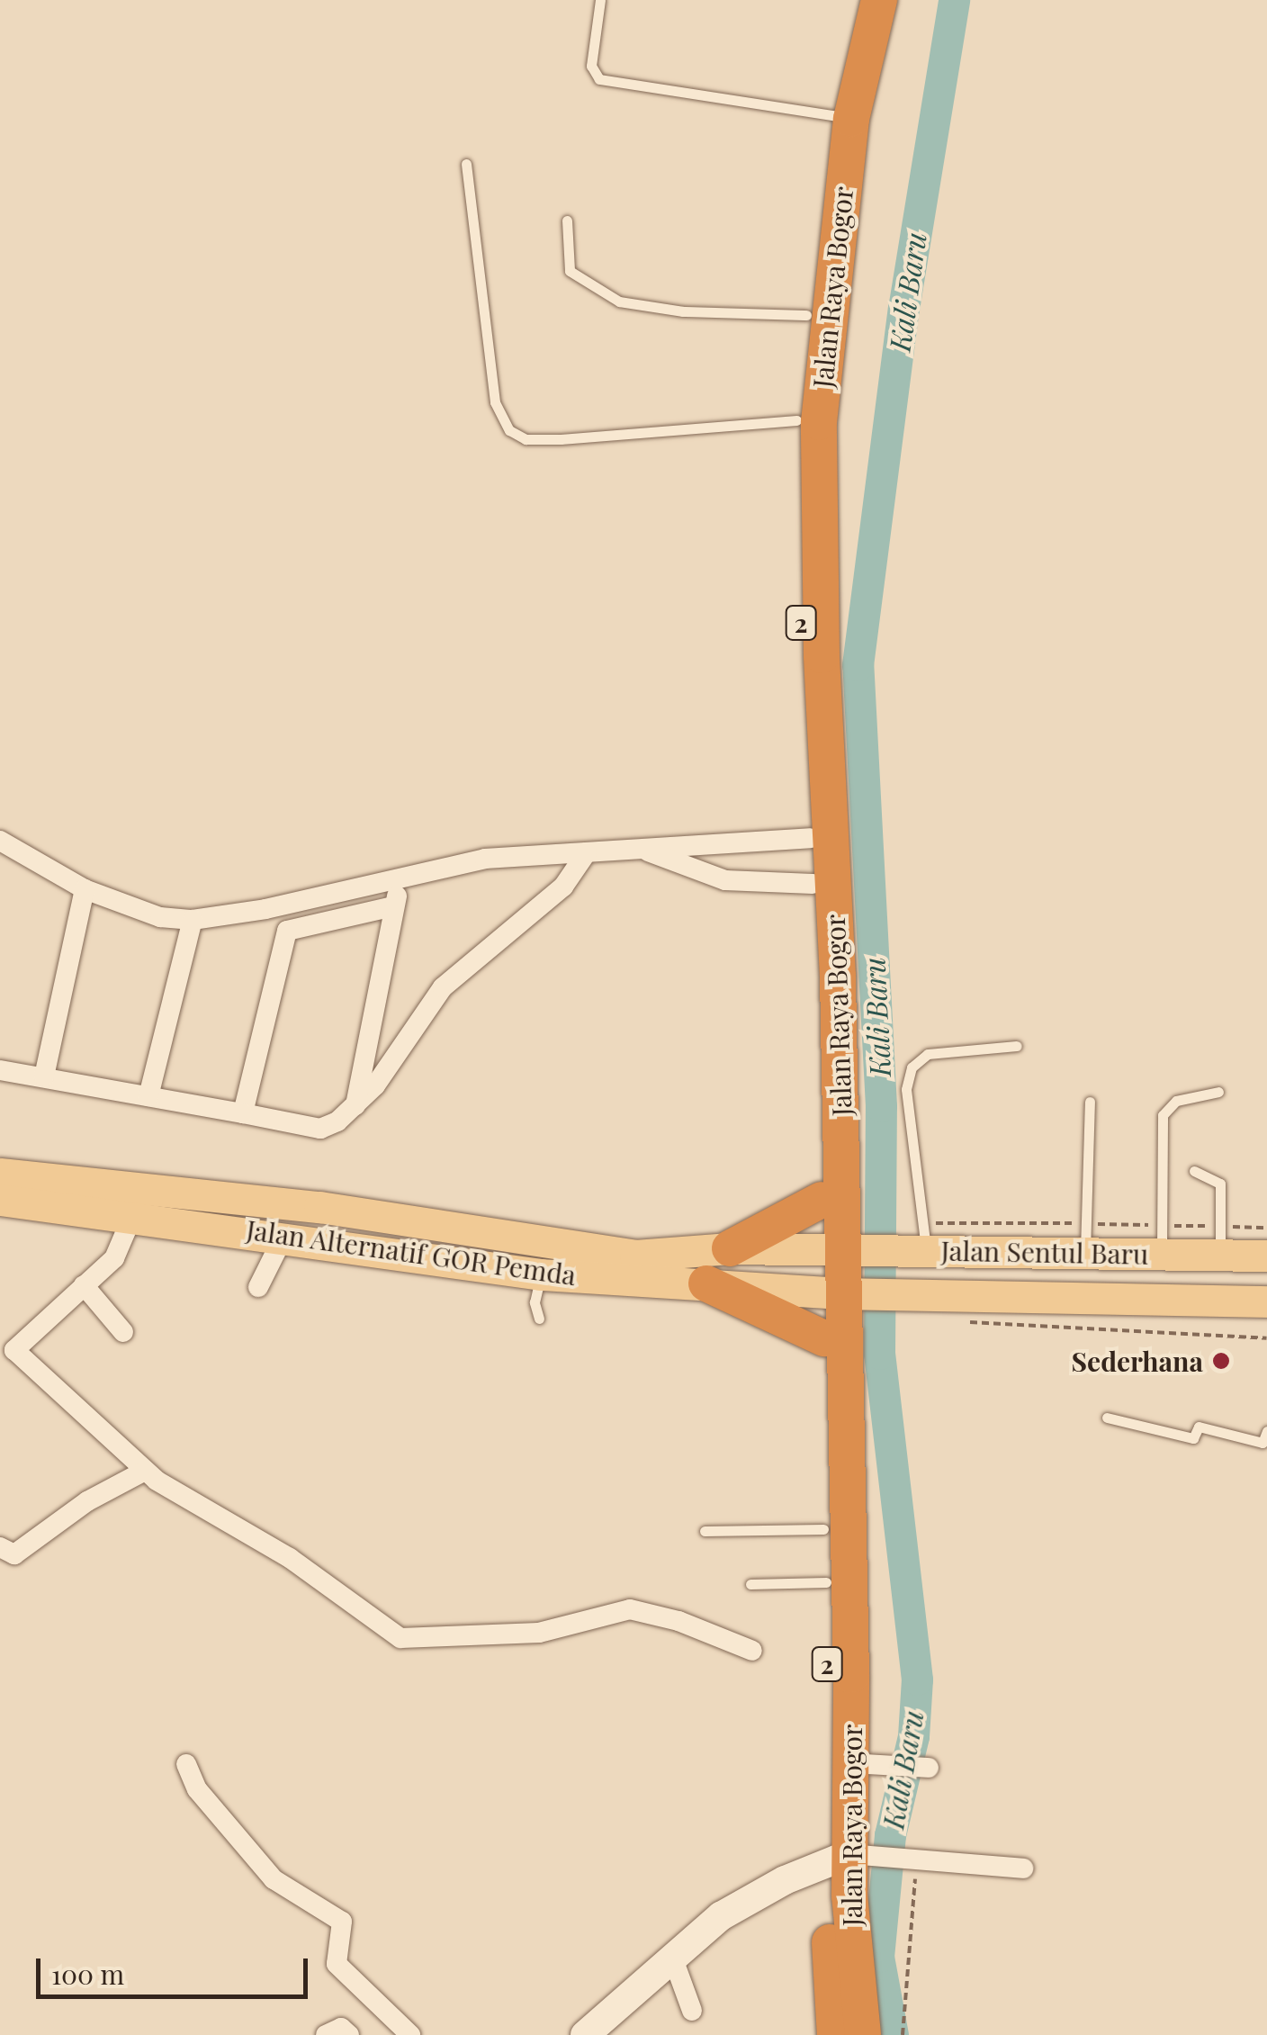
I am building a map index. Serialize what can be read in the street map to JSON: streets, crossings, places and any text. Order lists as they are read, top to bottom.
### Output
{
  "streets": {
    "highway": ["Jalan Raya Bogor", "2"],
    "main road": ["Jalan Alternatif GOR Pemda", "Jalan Sentul Baru"]
  },
  "crossings": [
    ["Jalan Raya Bogor", "Jalan Alternatif GOR Pemda"],
    ["Jalan Raya Bogor", "Jalan Sentul Baru"],
    ["Jalan Alternatif GOR Pemda", "Jalan Sentul Baru"]
  ],
  "water": ["Kali Baru"],
  "places": ["Sederhana"],
  "scale_bar": "100 m"
}
